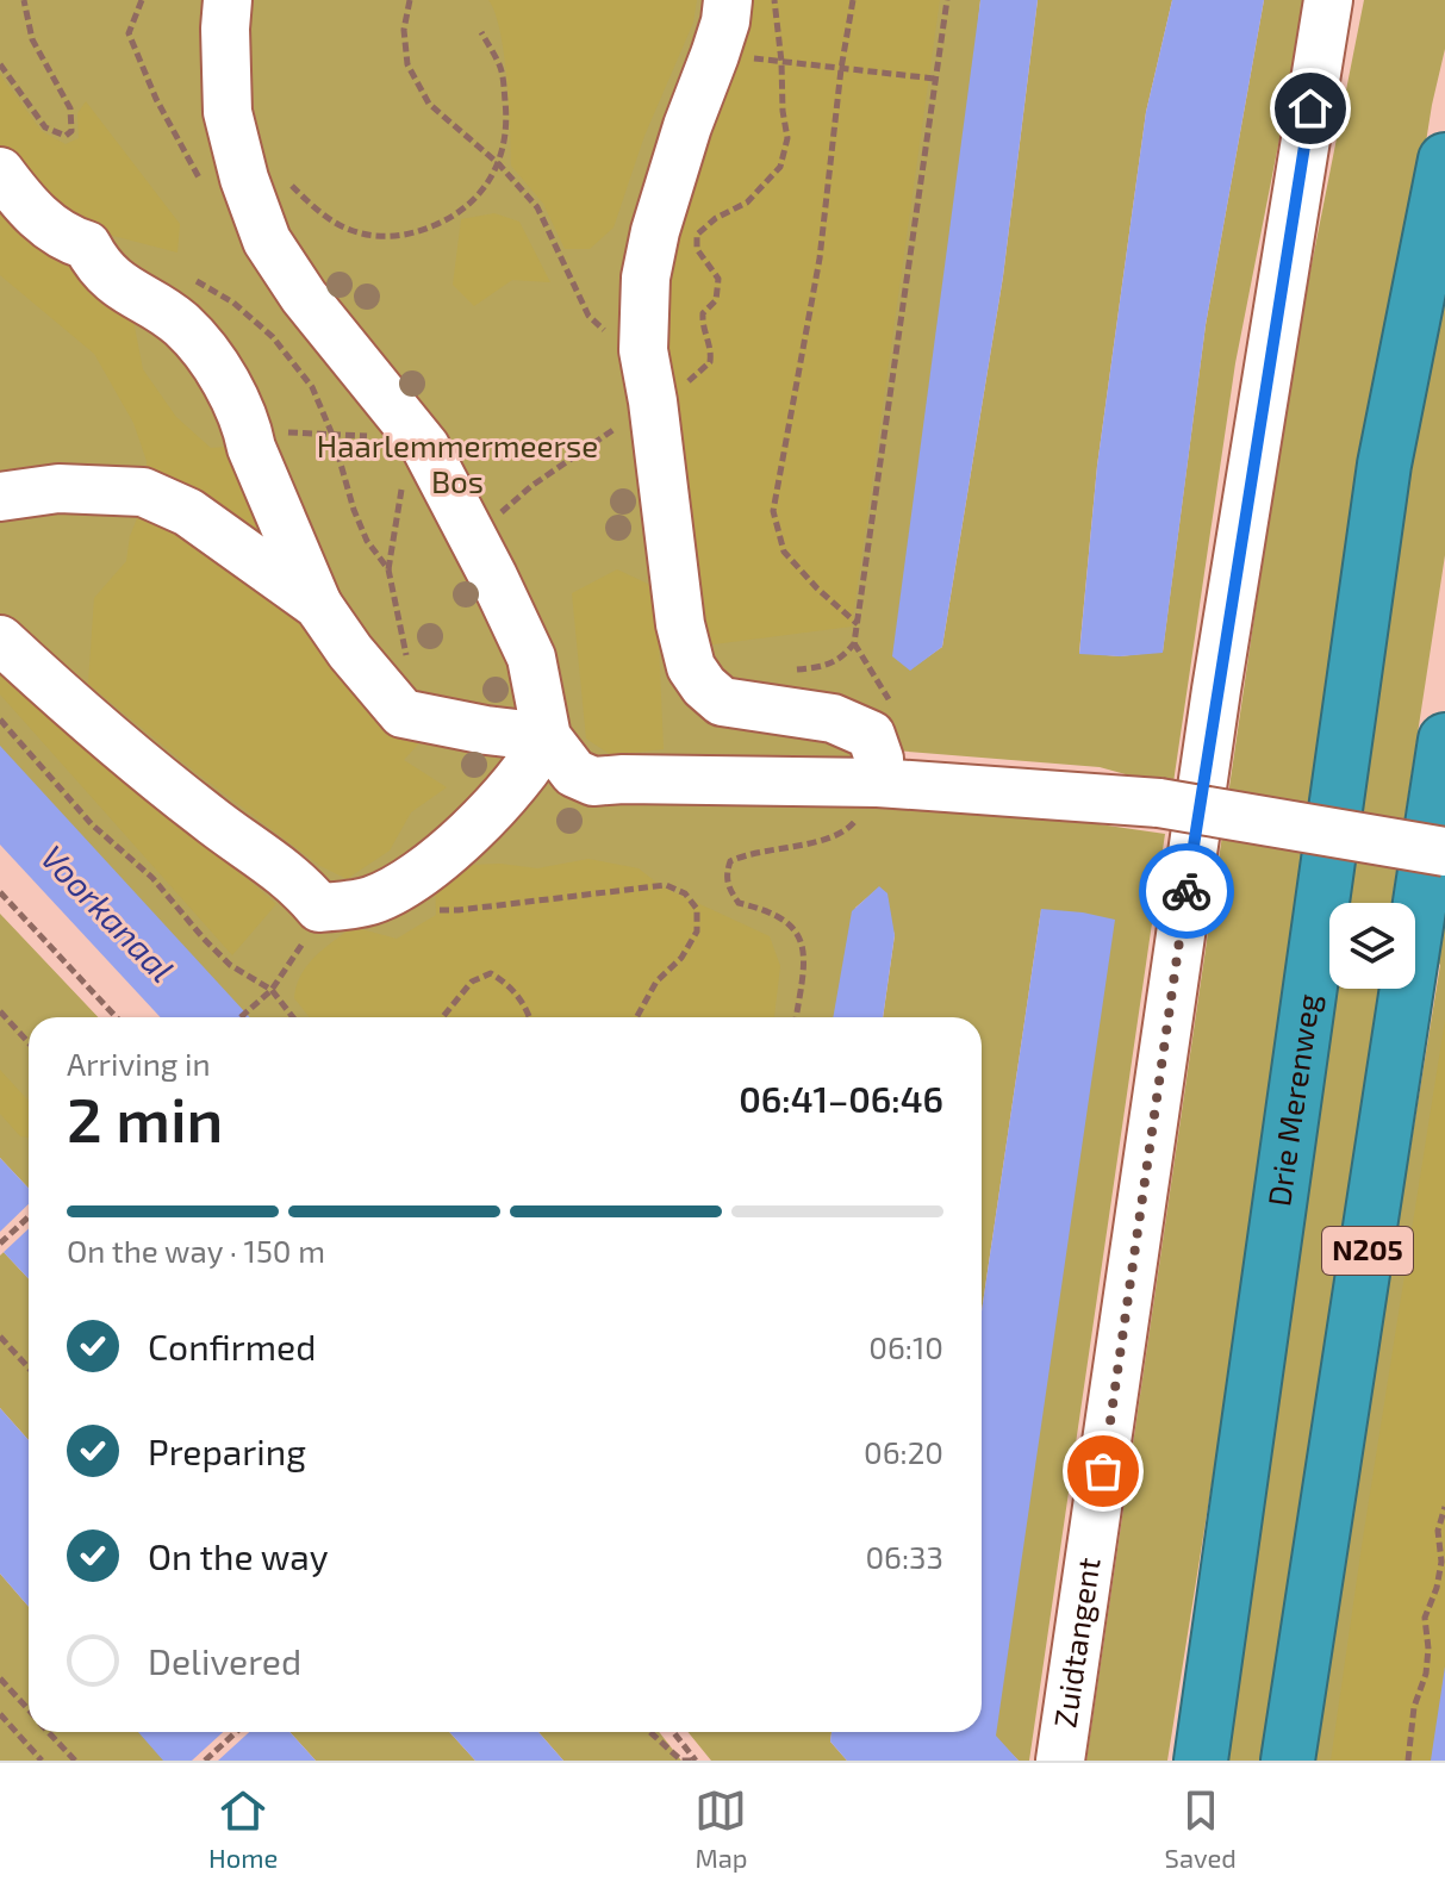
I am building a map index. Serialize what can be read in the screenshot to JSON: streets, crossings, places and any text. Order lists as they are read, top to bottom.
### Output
{
  "streets": {
    "highway": ["Drie Merenweg", "N205"],
    "street": ["Zuidtangent"]
  },
  "water": ["Voorkanaal"],
  "parks": ["Haarlemmermeerse Bos"],
  "page": {
    "heading": ["2 min", "Arriving in", "06:41–06:46"],
    "bar": "On the way · 150 m",
    "list": [
      ["Confirmed", "06:10"],
      ["Preparing", "06:20"],
      ["On the way", "06:33"],
      "Delivered"
    ],
    "tabs": ["Home", "Map", "Saved"]
  }
}
